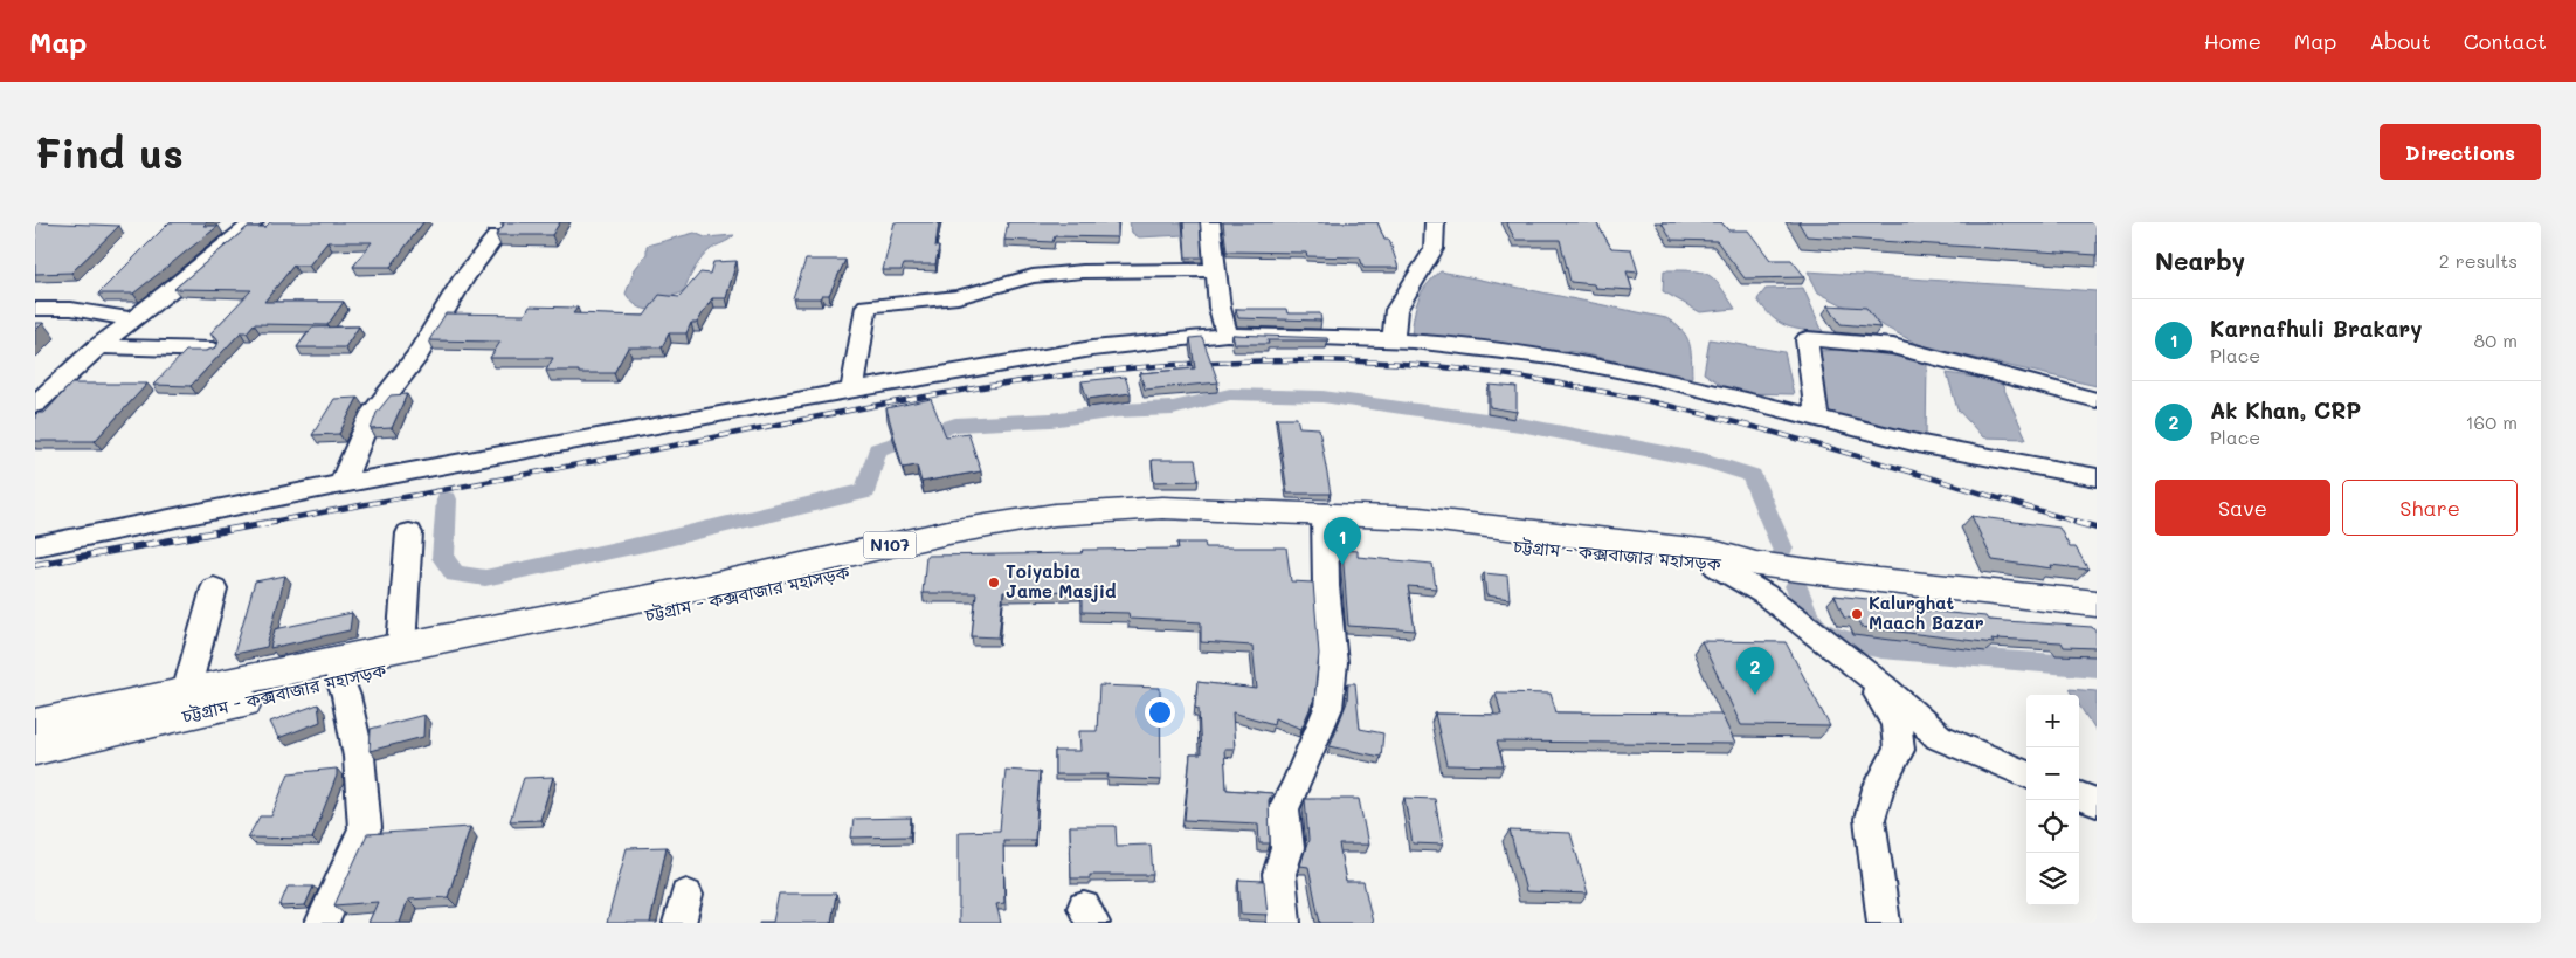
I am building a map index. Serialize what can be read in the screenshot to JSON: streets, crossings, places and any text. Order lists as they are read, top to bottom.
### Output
{
  "streets": {
    "highway": ["N107", "চট্টগ্রাম - কক্সবাজার মহাসড়ক"]
  },
  "places": ["Toiyabia Jame Masjid", "Kalurghat Maach Bazar"],
  "page": {
    "header": "Map",
    "nav": [
      "Home",
      "Map",
      "About",
      "Contact"
    ],
    "buttons": [
      "Directions",
      ["Save", "Share"]
    ],
    "title": "Find us",
    "heading": ["Nearby", "2 results"],
    "list": [
      {
        "mark": "1",
        "name": "Karnafhuli Brakary",
        "note": "Place",
        "value": "80 m"
      },
      {
        "mark": "2",
        "name": "Ak Khan, CRP",
        "note": "Place",
        "value": "160 m"
      }
    ],
    "pins": ["1", "2"],
    "map_buttons": ["+", "−"]
  }
}
